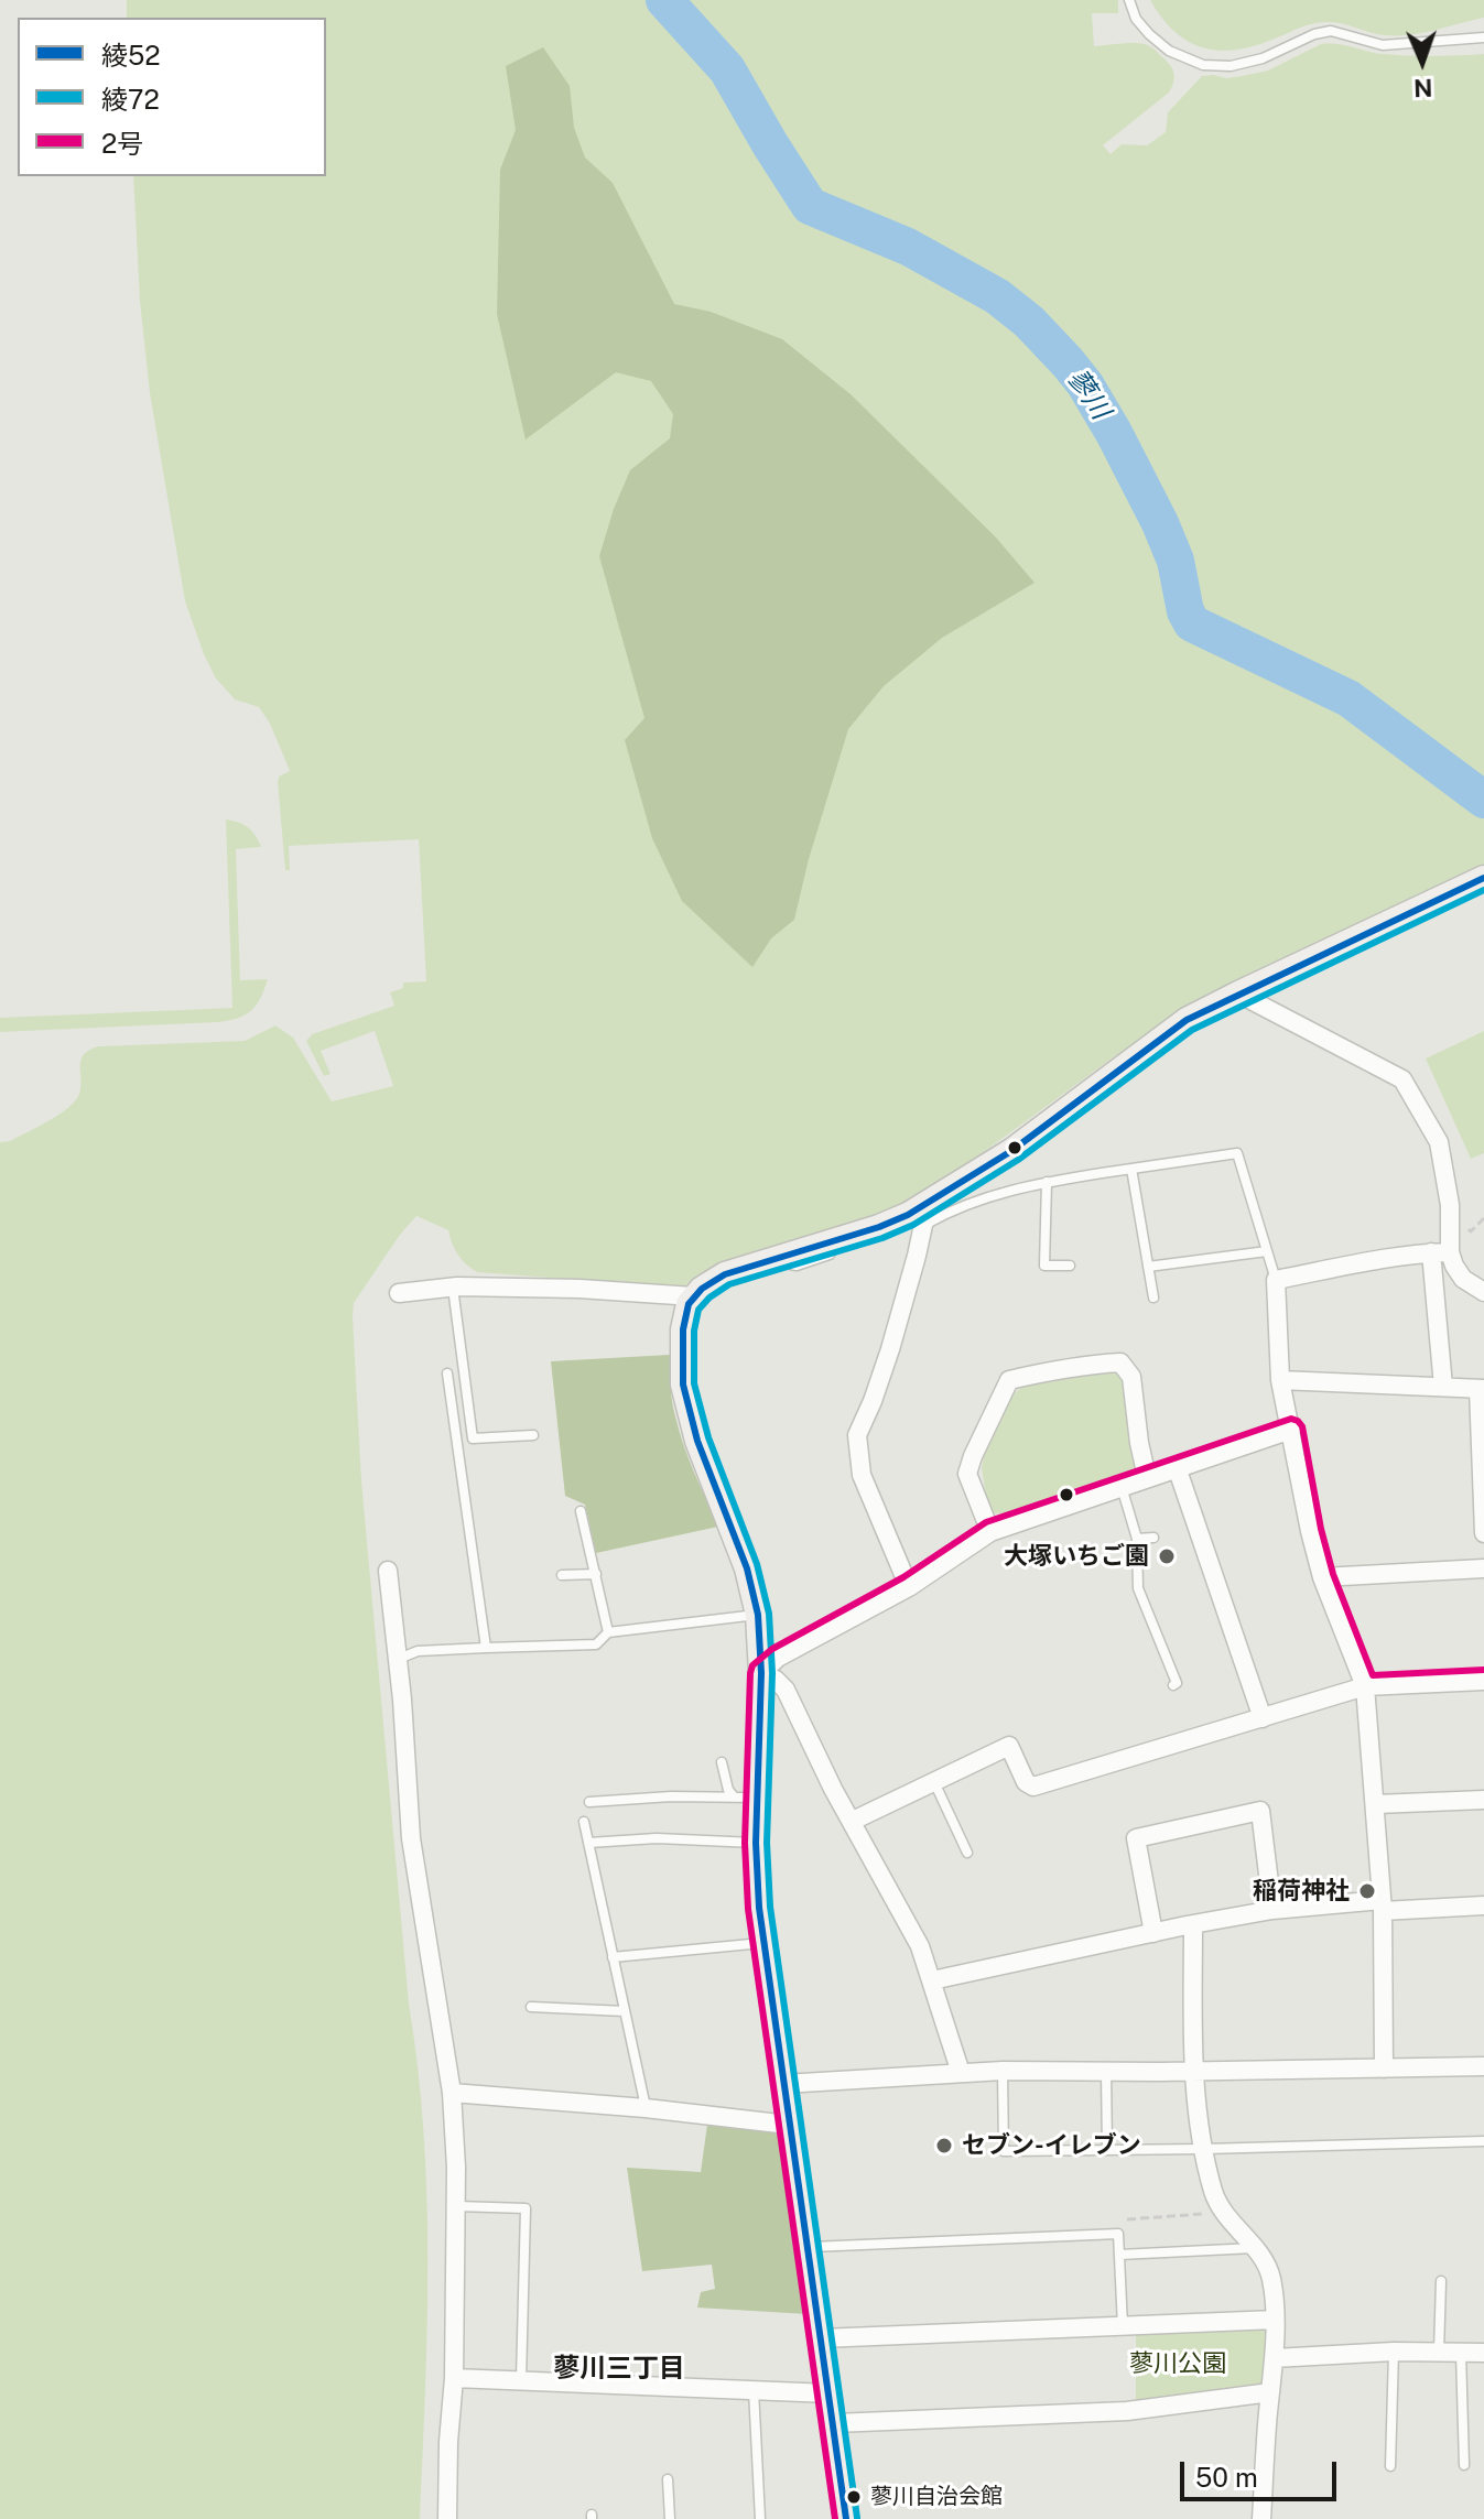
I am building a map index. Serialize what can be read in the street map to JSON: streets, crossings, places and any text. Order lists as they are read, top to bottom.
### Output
{
  "districts": ["蓼川三丁目"],
  "water": ["蓼川"],
  "parks": ["蓼川公園"],
  "places": [
    "大塚いちご園",
    "稲荷神社",
    "セブン-イレブン",
    "蓼川自治会館"
  ],
  "lines": ["transit line 綾52", "transit line 綾72", "transit line 2号"],
  "legend": ["綾52", "綾72", "2号"],
  "scale_bar": "50 m",
  "north": "bottom"
}
